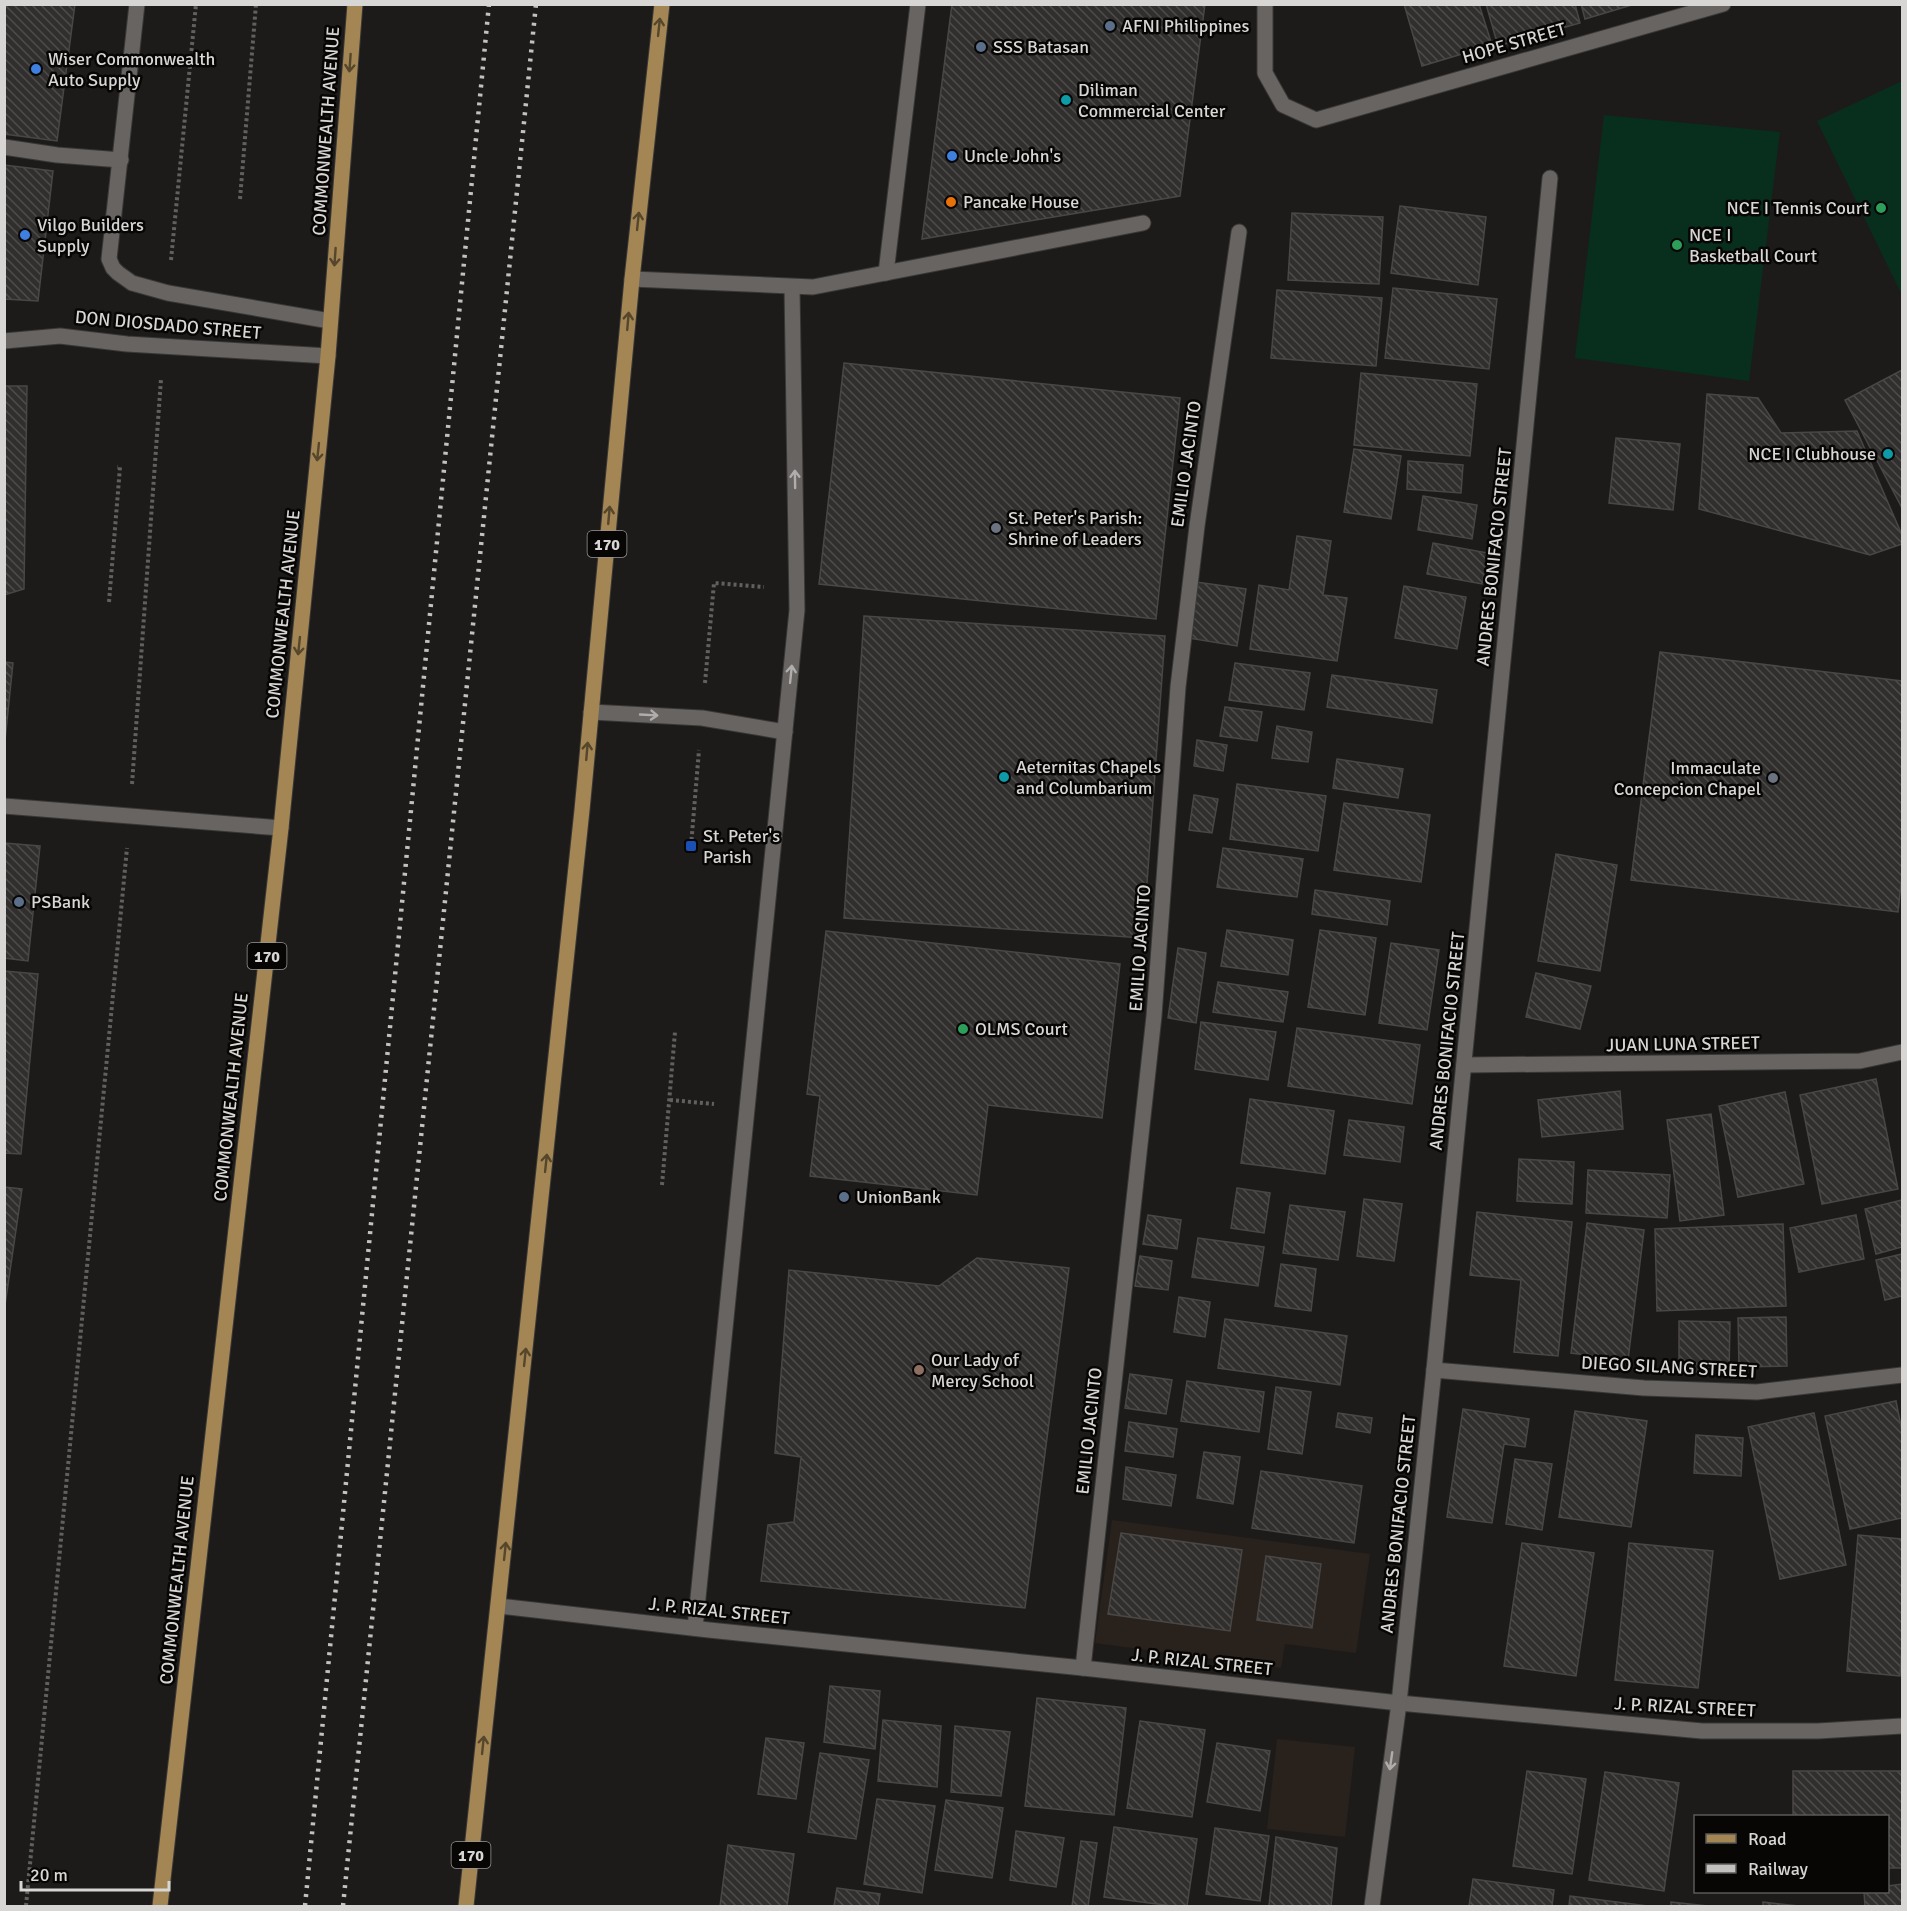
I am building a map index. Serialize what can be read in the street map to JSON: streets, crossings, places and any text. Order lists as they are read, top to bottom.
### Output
{
  "streets": {
    "main road": ["COMMONWEALTH AVENUE", "170"],
    "street": [
      "HOPE STREET",
      "DON DIOSDADO STREET",
      "EMILIO JACINTO",
      "ANDRES BONIFACIO STREET",
      "JUAN LUNA STREET",
      "DIEGO SILANG STREET",
      "J. P. RIZAL STREET"
    ]
  },
  "crossings": [
    ["COMMONWEALTH AVENUE", "DON DIOSDADO STREET"],
    ["EMILIO JACINTO", "J. P. RIZAL STREET"],
    ["170", "J. P. RIZAL STREET"],
    ["ANDRES BONIFACIO STREET", "JUAN LUNA STREET"],
    ["ANDRES BONIFACIO STREET", "DIEGO SILANG STREET"],
    ["ANDRES BONIFACIO STREET", "J. P. RIZAL STREET"]
  ],
  "one_way": ["COMMONWEALTH AVENUE"],
  "places": {
    "other": [
      "AFNI Philippines",
      "SSS Batasan",
      "Wiser Commonwealth Auto Supply",
      "Diliman Commercial Center",
      "Uncle John's",
      "Pancake House",
      "NCE I Tennis Court",
      "Vilgo Builders Supply",
      "NCE I Basketball Court",
      "NCE I Clubhouse",
      "St. Peter's Parish: Shrine of Leaders",
      "Aeternitas Chapels and Columbarium",
      "Immaculate Concepcion Chapel",
      "PSBank",
      "OLMS Court",
      "UnionBank",
      "Our Lady of Mercy School"
    ],
    "transit": ["St. Peter's Parish"]
  },
  "legend": ["Road", "Railway"],
  "scale_bar": "20 m"
}
